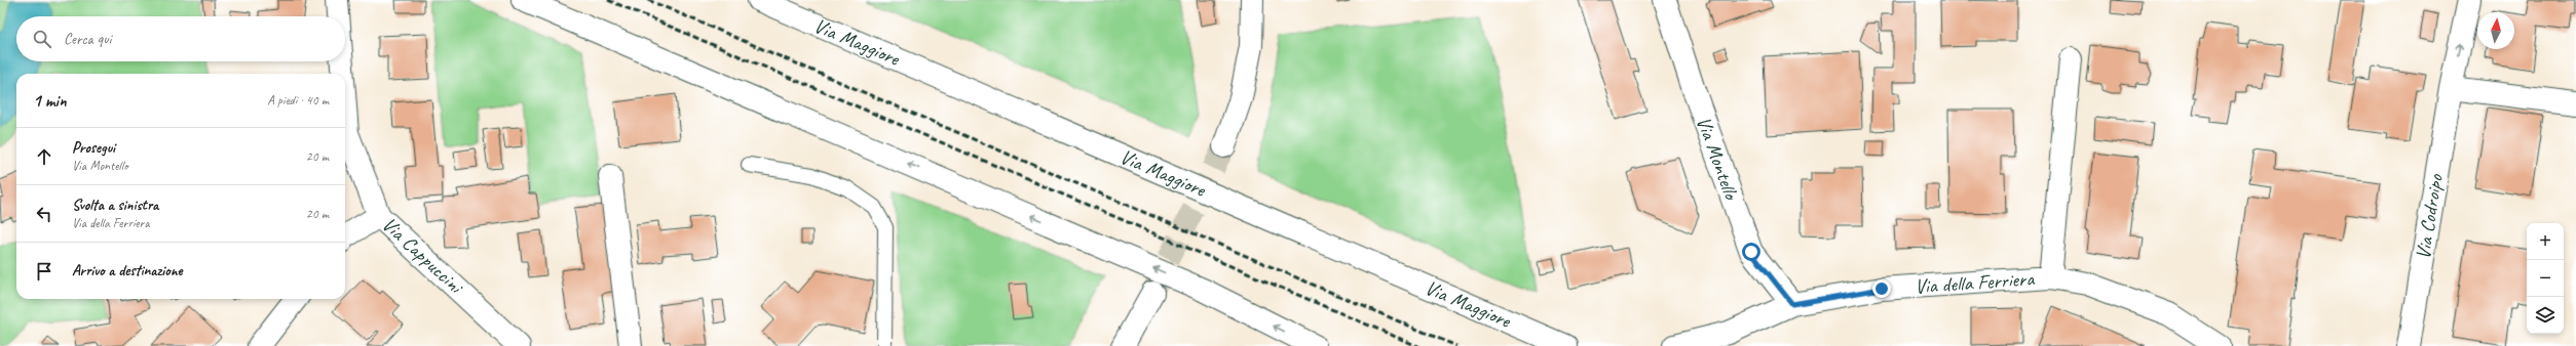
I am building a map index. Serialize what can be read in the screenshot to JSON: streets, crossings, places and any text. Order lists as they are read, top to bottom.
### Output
{
  "streets": {
    "street": [
      "Via Maggiore",
      "Via Montello",
      "Via Codroipo",
      "Via Cappuccini",
      "Via della Ferriera"
    ]
  },
  "crossings": [
    ["Via Montello", "Via della Ferriera"]
  ],
  "north": "top",
  "page": {
    "search": "Cerca qui",
    "heading": ["1 min", "A piedi · 40 m"],
    "list": [
      ["Prosegui", "Via Montello", "20 m"],
      ["Svolta a sinistra", "Via della Ferriera", "20 m"],
      "Arrivo a destinazione"
    ],
    "map_buttons": ["+", "−"]
  }
}
